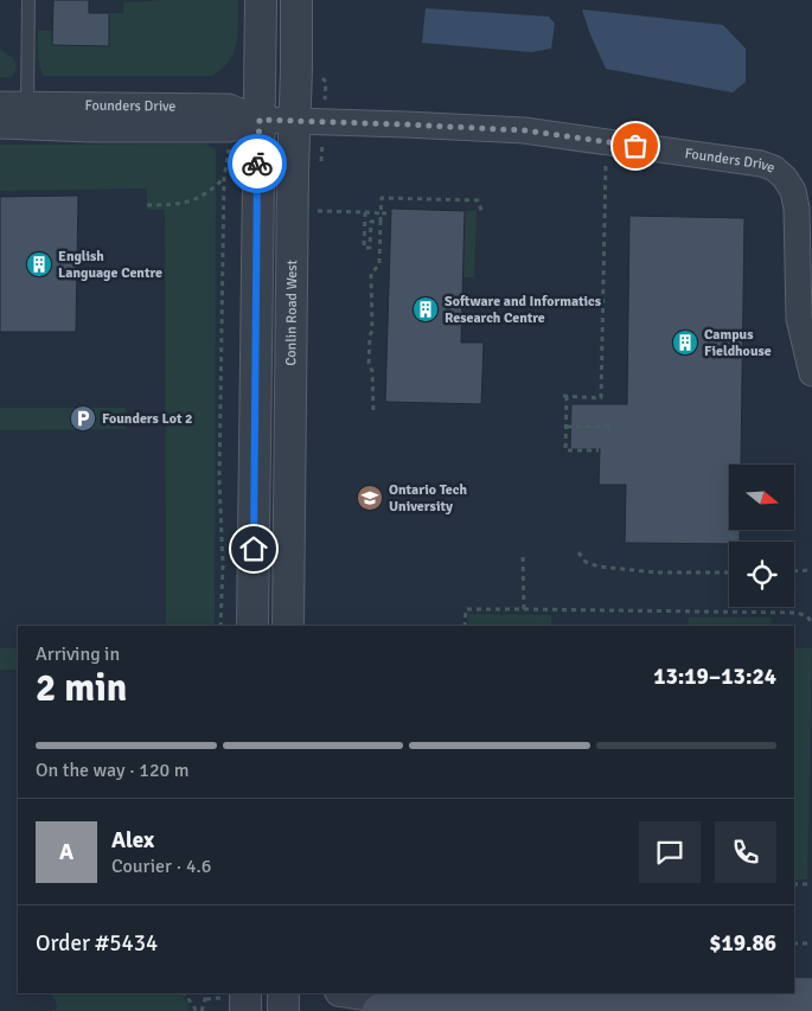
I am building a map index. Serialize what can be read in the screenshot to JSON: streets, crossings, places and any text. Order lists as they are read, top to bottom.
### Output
{
  "streets": {
    "street": ["Founders Drive", "Conlin Road West"]
  },
  "crossings": [
    ["Founders Drive", "Conlin Road West"]
  ],
  "places": {
    "building": ["English Language Centre", "Software and Informatics Research Centre", "Campus Fieldhouse"],
    "parking": ["Founders Lot 2"],
    "school or university": ["Ontario Tech University"]
  },
  "north": "right",
  "page": {
    "heading": ["2 min", "Arriving in", "13:19–13:24"],
    "panel": [
      "Alex",
      "Courier · 4.6",
      "Order #5434",
      "$19.86"
    ],
    "bar": "On the way · 120 m",
    "round": "A"
  }
}
